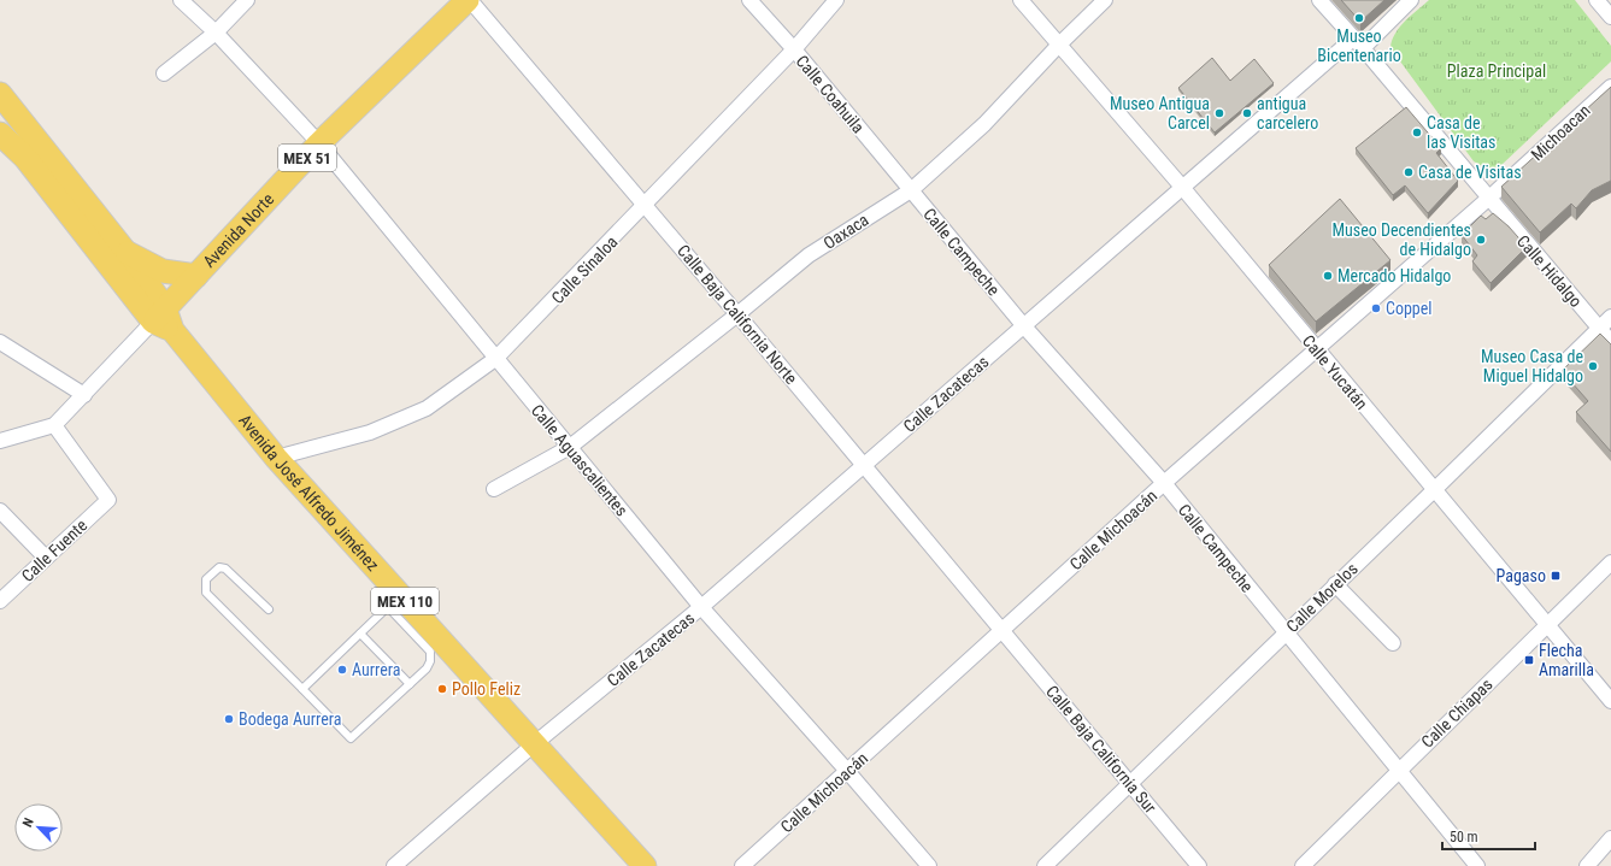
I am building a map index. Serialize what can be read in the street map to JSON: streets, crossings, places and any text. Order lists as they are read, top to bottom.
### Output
{
  "streets": {
    "main road": [
      "MEX 51",
      "Avenida Norte",
      "Avenida José Alfredo Jiménez",
      "MEX 110"
    ],
    "street": [
      "Calle Coahuila",
      "Michoacan",
      "Oaxaca",
      "Calle Campeche",
      "Calle Sinaloa",
      "Calle Hidalgo",
      "Calle Baja California Norte",
      "Calle Yucatán",
      "Calle Zacatecas",
      "Calle Aguascalientes",
      "Calle Michoacán",
      "Calle Fuente",
      "Calle Morelos",
      "Calle Chiapas",
      "Calle Baja California Sur"
    ]
  },
  "crossings": [
    ["Calle Coahuila", "Oaxaca"],
    ["Calle Coahuila", "Calle Campeche"],
    ["Calle Coahuila", "Calle Sinaloa"],
    ["Michoacan", "Calle Hidalgo"],
    ["Michoacan", "Calle Michoacán"],
    ["Avenida Norte", "Calle Baja California Norte"],
    ["Avenida Norte", "Calle Aguascalientes"],
    ["Avenida Norte", "Avenida José Alfredo Jiménez"],
    ["Avenida Norte", "Calle Fuente"],
    ["Oaxaca", "Calle Campeche"],
    ["Oaxaca", "Calle Baja California Norte"],
    ["Oaxaca", "Calle Yucatán"],
    ["Oaxaca", "Calle Aguascalientes"],
    ["Calle Campeche", "Calle Zacatecas"],
    ["Calle Campeche", "Calle Michoacán"],
    ["Calle Campeche", "Calle Morelos"],
    ["Calle Campeche", "Calle Chiapas"],
    ["Calle Sinaloa", "Calle Baja California Norte"],
    ["Calle Sinaloa", "Calle Aguascalientes"],
    ["Calle Sinaloa", "Avenida José Alfredo Jiménez"],
    ["Calle Hidalgo", "Calle Zacatecas"],
    ["Calle Hidalgo", "Calle Michoacán"],
    ["Calle Hidalgo", "Calle Morelos"],
    ["Calle Baja California Norte", "Calle Zacatecas"],
    ["Calle Baja California Norte", "Calle Michoacán"],
    ["Calle Baja California Norte", "Calle Baja California Sur"],
    ["Calle Yucatán", "Calle Zacatecas"],
    ["Calle Yucatán", "Calle Michoacán"],
    ["Calle Yucatán", "Calle Morelos"],
    ["Calle Yucatán", "Calle Chiapas"],
    ["Calle Zacatecas", "Calle Aguascalientes"],
    ["Calle Zacatecas", "Avenida José Alfredo Jiménez"],
    ["Calle Aguascalientes", "Calle Michoacán"],
    ["Calle Michoacán", "Calle Baja California Sur"],
    ["Calle Morelos", "Calle Baja California Sur"]
  ],
  "parks": ["Plaza Principal"],
  "places": {
    "other": [
      "Museo Bicentenario",
      "Museo Antigua Carcel",
      "antigua carcelero",
      "Casa de las Visitas",
      "Casa de Visitas",
      "Museo Decendientes de Hidalgo",
      "Mercado Hidalgo",
      "Coppel",
      "Museo Casa de Miguel Hidalgo",
      "Aurrera",
      "Pollo Feliz",
      "Bodega Aurrera"
    ],
    "transit": ["Pagaso", "Flecha Amarilla"]
  },
  "scale_bar": "50 m",
  "north": "top left"
}
